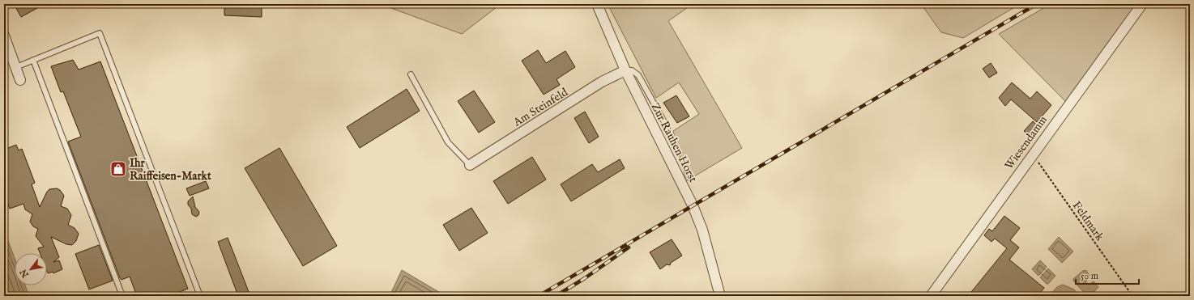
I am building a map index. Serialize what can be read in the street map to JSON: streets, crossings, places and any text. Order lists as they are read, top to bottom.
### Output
{
  "streets": {
    "street": ["Am Steinfeld", "Zur Rauhen Horst", "Wiesendamm"],
    "path": ["Feldmark"]
  },
  "crossings": [
    ["Am Steinfeld", "Zur Rauhen Horst"],
    ["Wiesendamm", "Feldmark"]
  ],
  "places": {
    "shop": ["Ihr Raiffeisen-Markt"]
  },
  "scale_bar": "50 m",
  "north": "bottom left"
}
